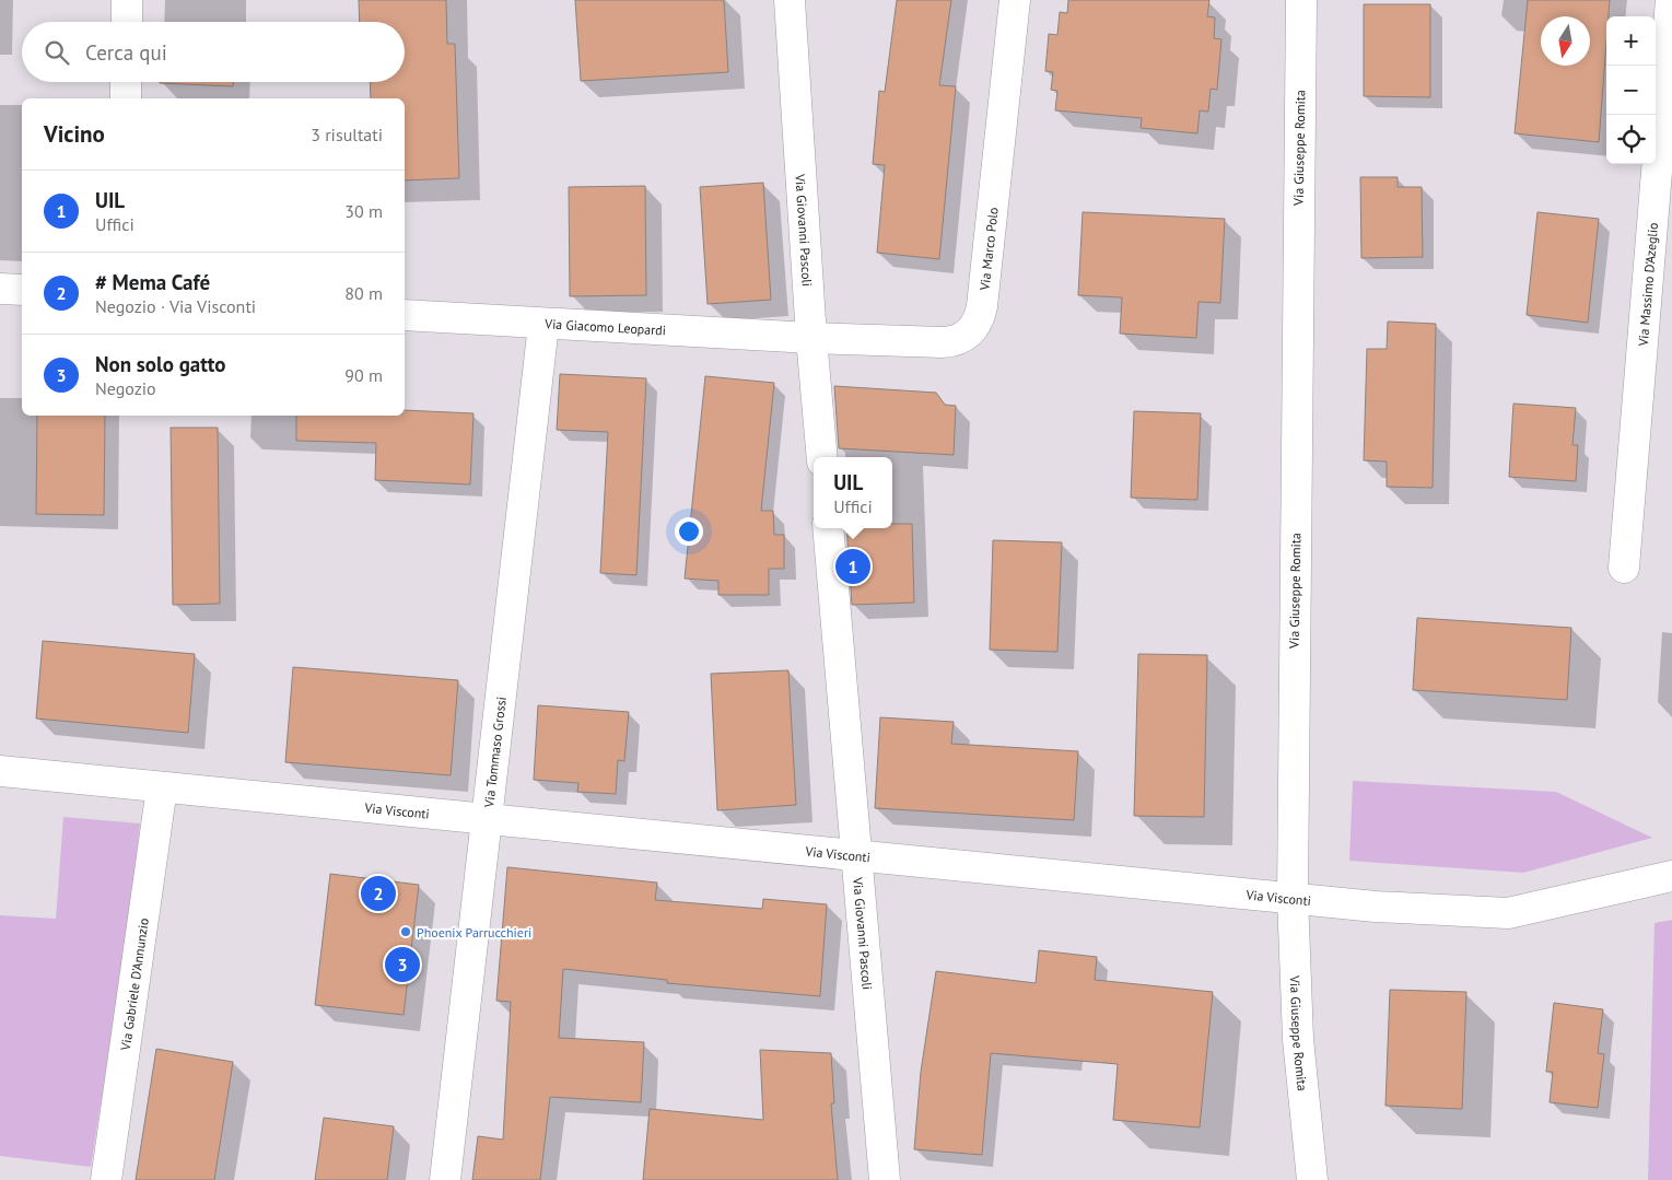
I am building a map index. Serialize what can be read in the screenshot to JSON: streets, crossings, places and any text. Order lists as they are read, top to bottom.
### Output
{
  "streets": {
    "street": [
      "Via Giuseppe Romita",
      "Via Giovanni Pascoli",
      "Via Marco Polo",
      "Via Massimo D'Azeglio",
      "Via Giacomo Leopardi",
      "Via Tommaso Grossi",
      "Via Visconti",
      "Via Gabriele D'Annunzio"
    ]
  },
  "crossings": [
    ["Via Giuseppe Romita", "Via Visconti"],
    ["Via Giovanni Pascoli", "Via Marco Polo"],
    ["Via Giovanni Pascoli", "Via Giacomo Leopardi"],
    ["Via Giovanni Pascoli", "Via Visconti"],
    ["Via Marco Polo", "Via Giacomo Leopardi"],
    ["Via Giacomo Leopardi", "Via Tommaso Grossi"],
    ["Via Tommaso Grossi", "Via Visconti"],
    ["Via Visconti", "Via Gabriele D'Annunzio"]
  ],
  "places": ["Phoenix Parrucchieri"],
  "north": "bottom",
  "page": {
    "map_buttons": ["+", "−"],
    "search": "Cerca qui",
    "heading": ["Vicino", "3 risultati"],
    "list": [
      {
        "mark": "1",
        "name": "UIL",
        "note": "Uffici",
        "value": "30 m"
      },
      {
        "mark": "2",
        "name": "# Mema Café",
        "note": "Negozio · Via Visconti",
        "value": "80 m"
      },
      {
        "mark": "3",
        "name": "Non solo gatto",
        "note": "Negozio",
        "value": "90 m"
      }
    ],
    "popup": ["UIL", "Uffici"],
    "pins": ["1", "2", "3"]
  }
}
